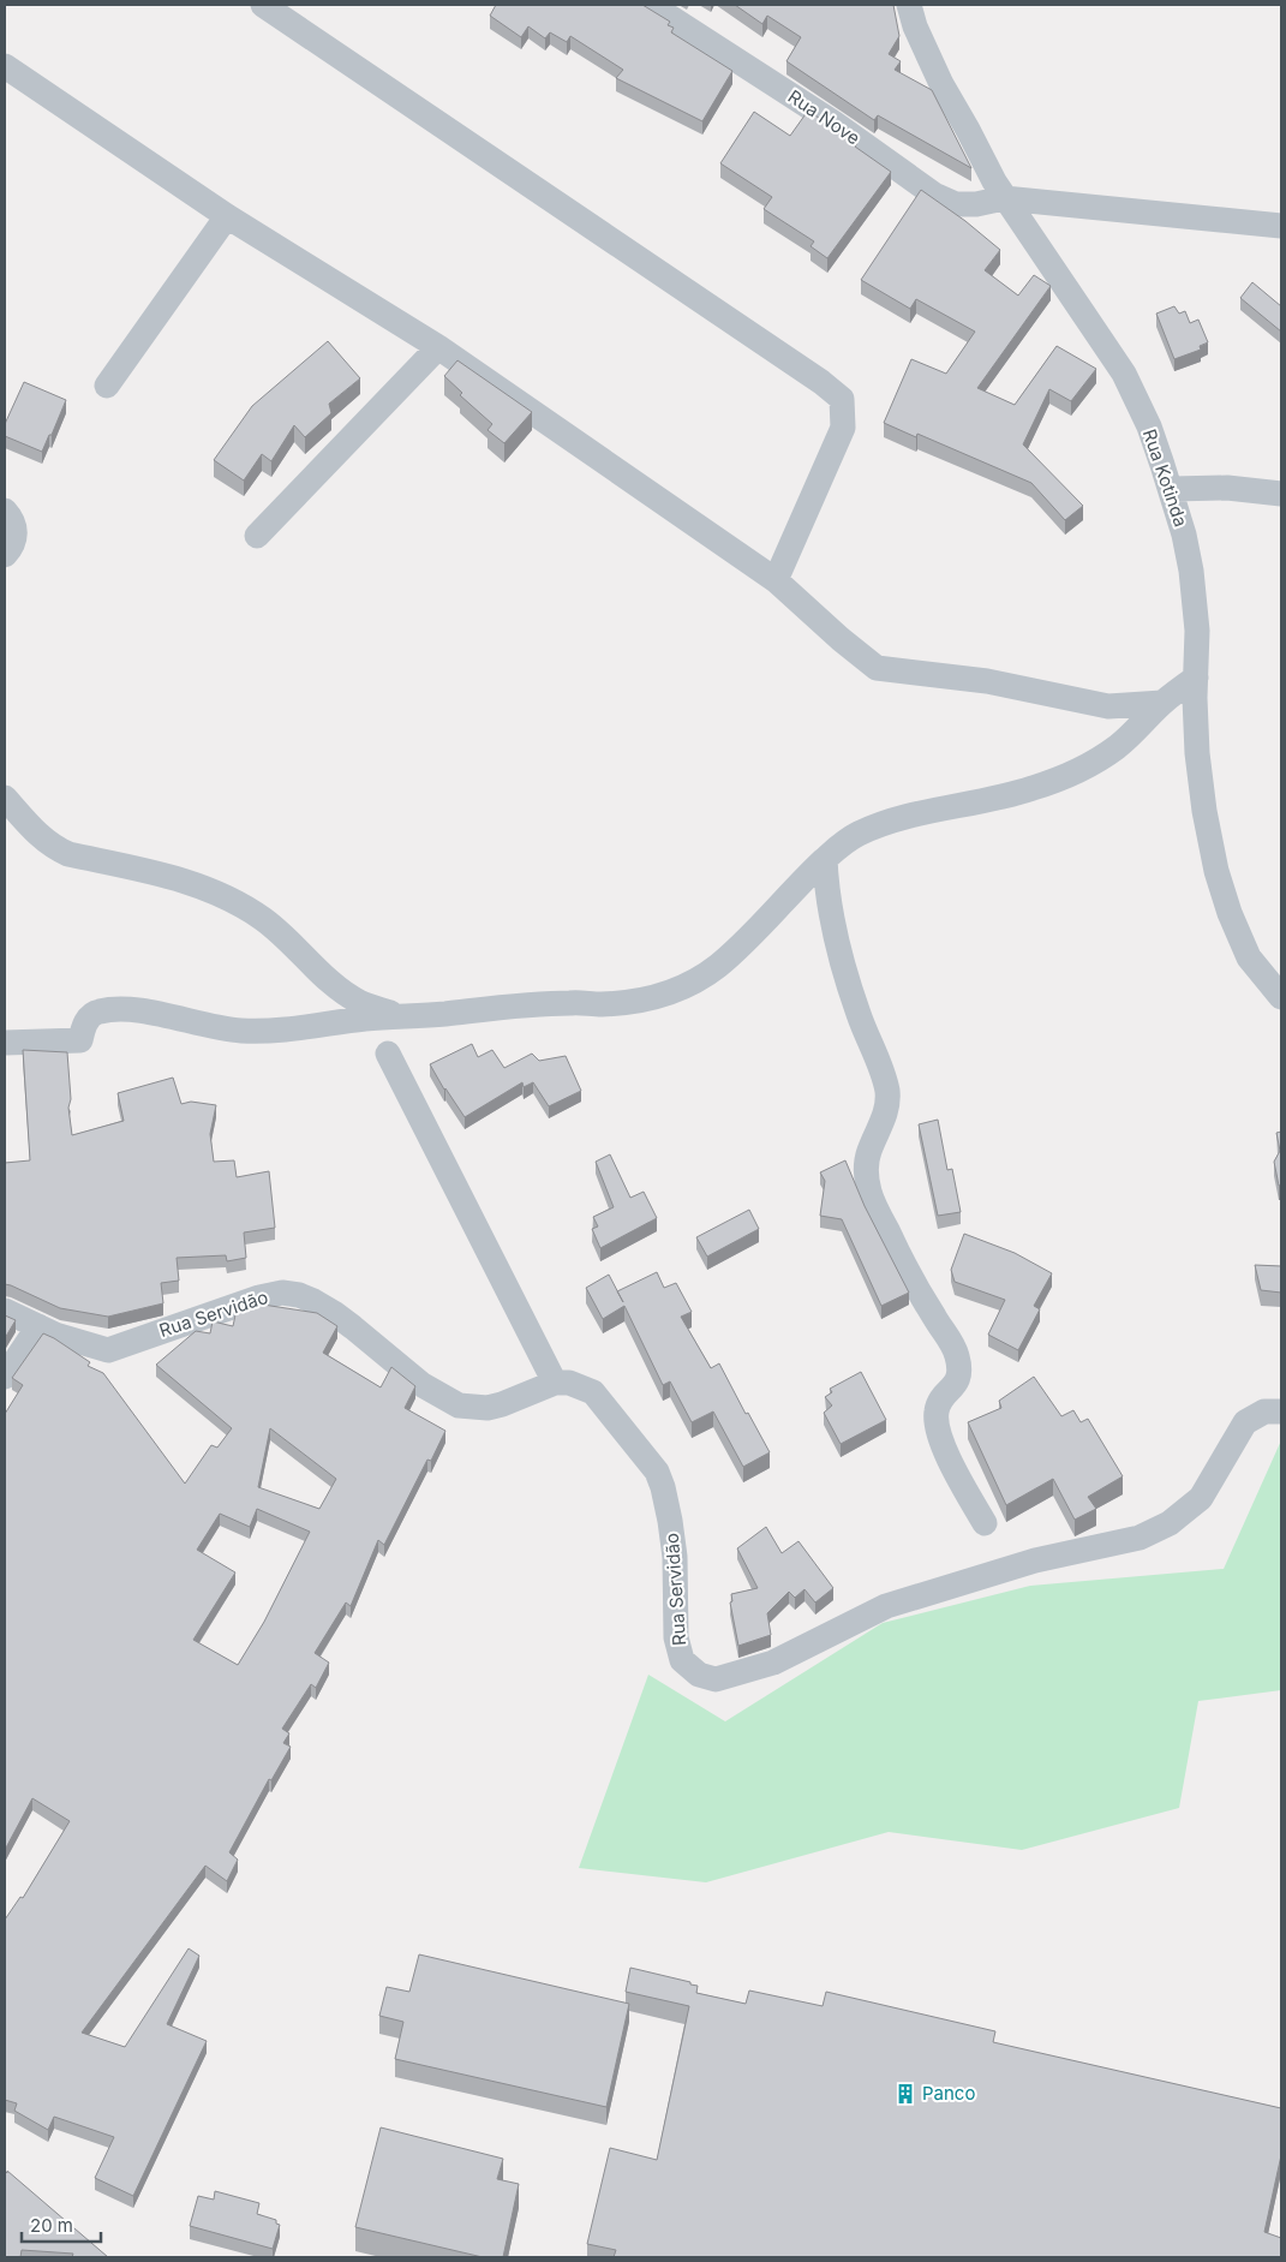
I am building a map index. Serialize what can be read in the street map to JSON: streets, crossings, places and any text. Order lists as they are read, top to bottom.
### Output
{
  "streets": {
    "street": ["Rua Nove", "Rua Kotinda", "Rua Servidão"]
  },
  "crossings": [
    ["Rua Nove", "Rua Kotinda"]
  ],
  "places": {
    "building": ["Panco"]
  },
  "scale_bar": "20 m"
}
